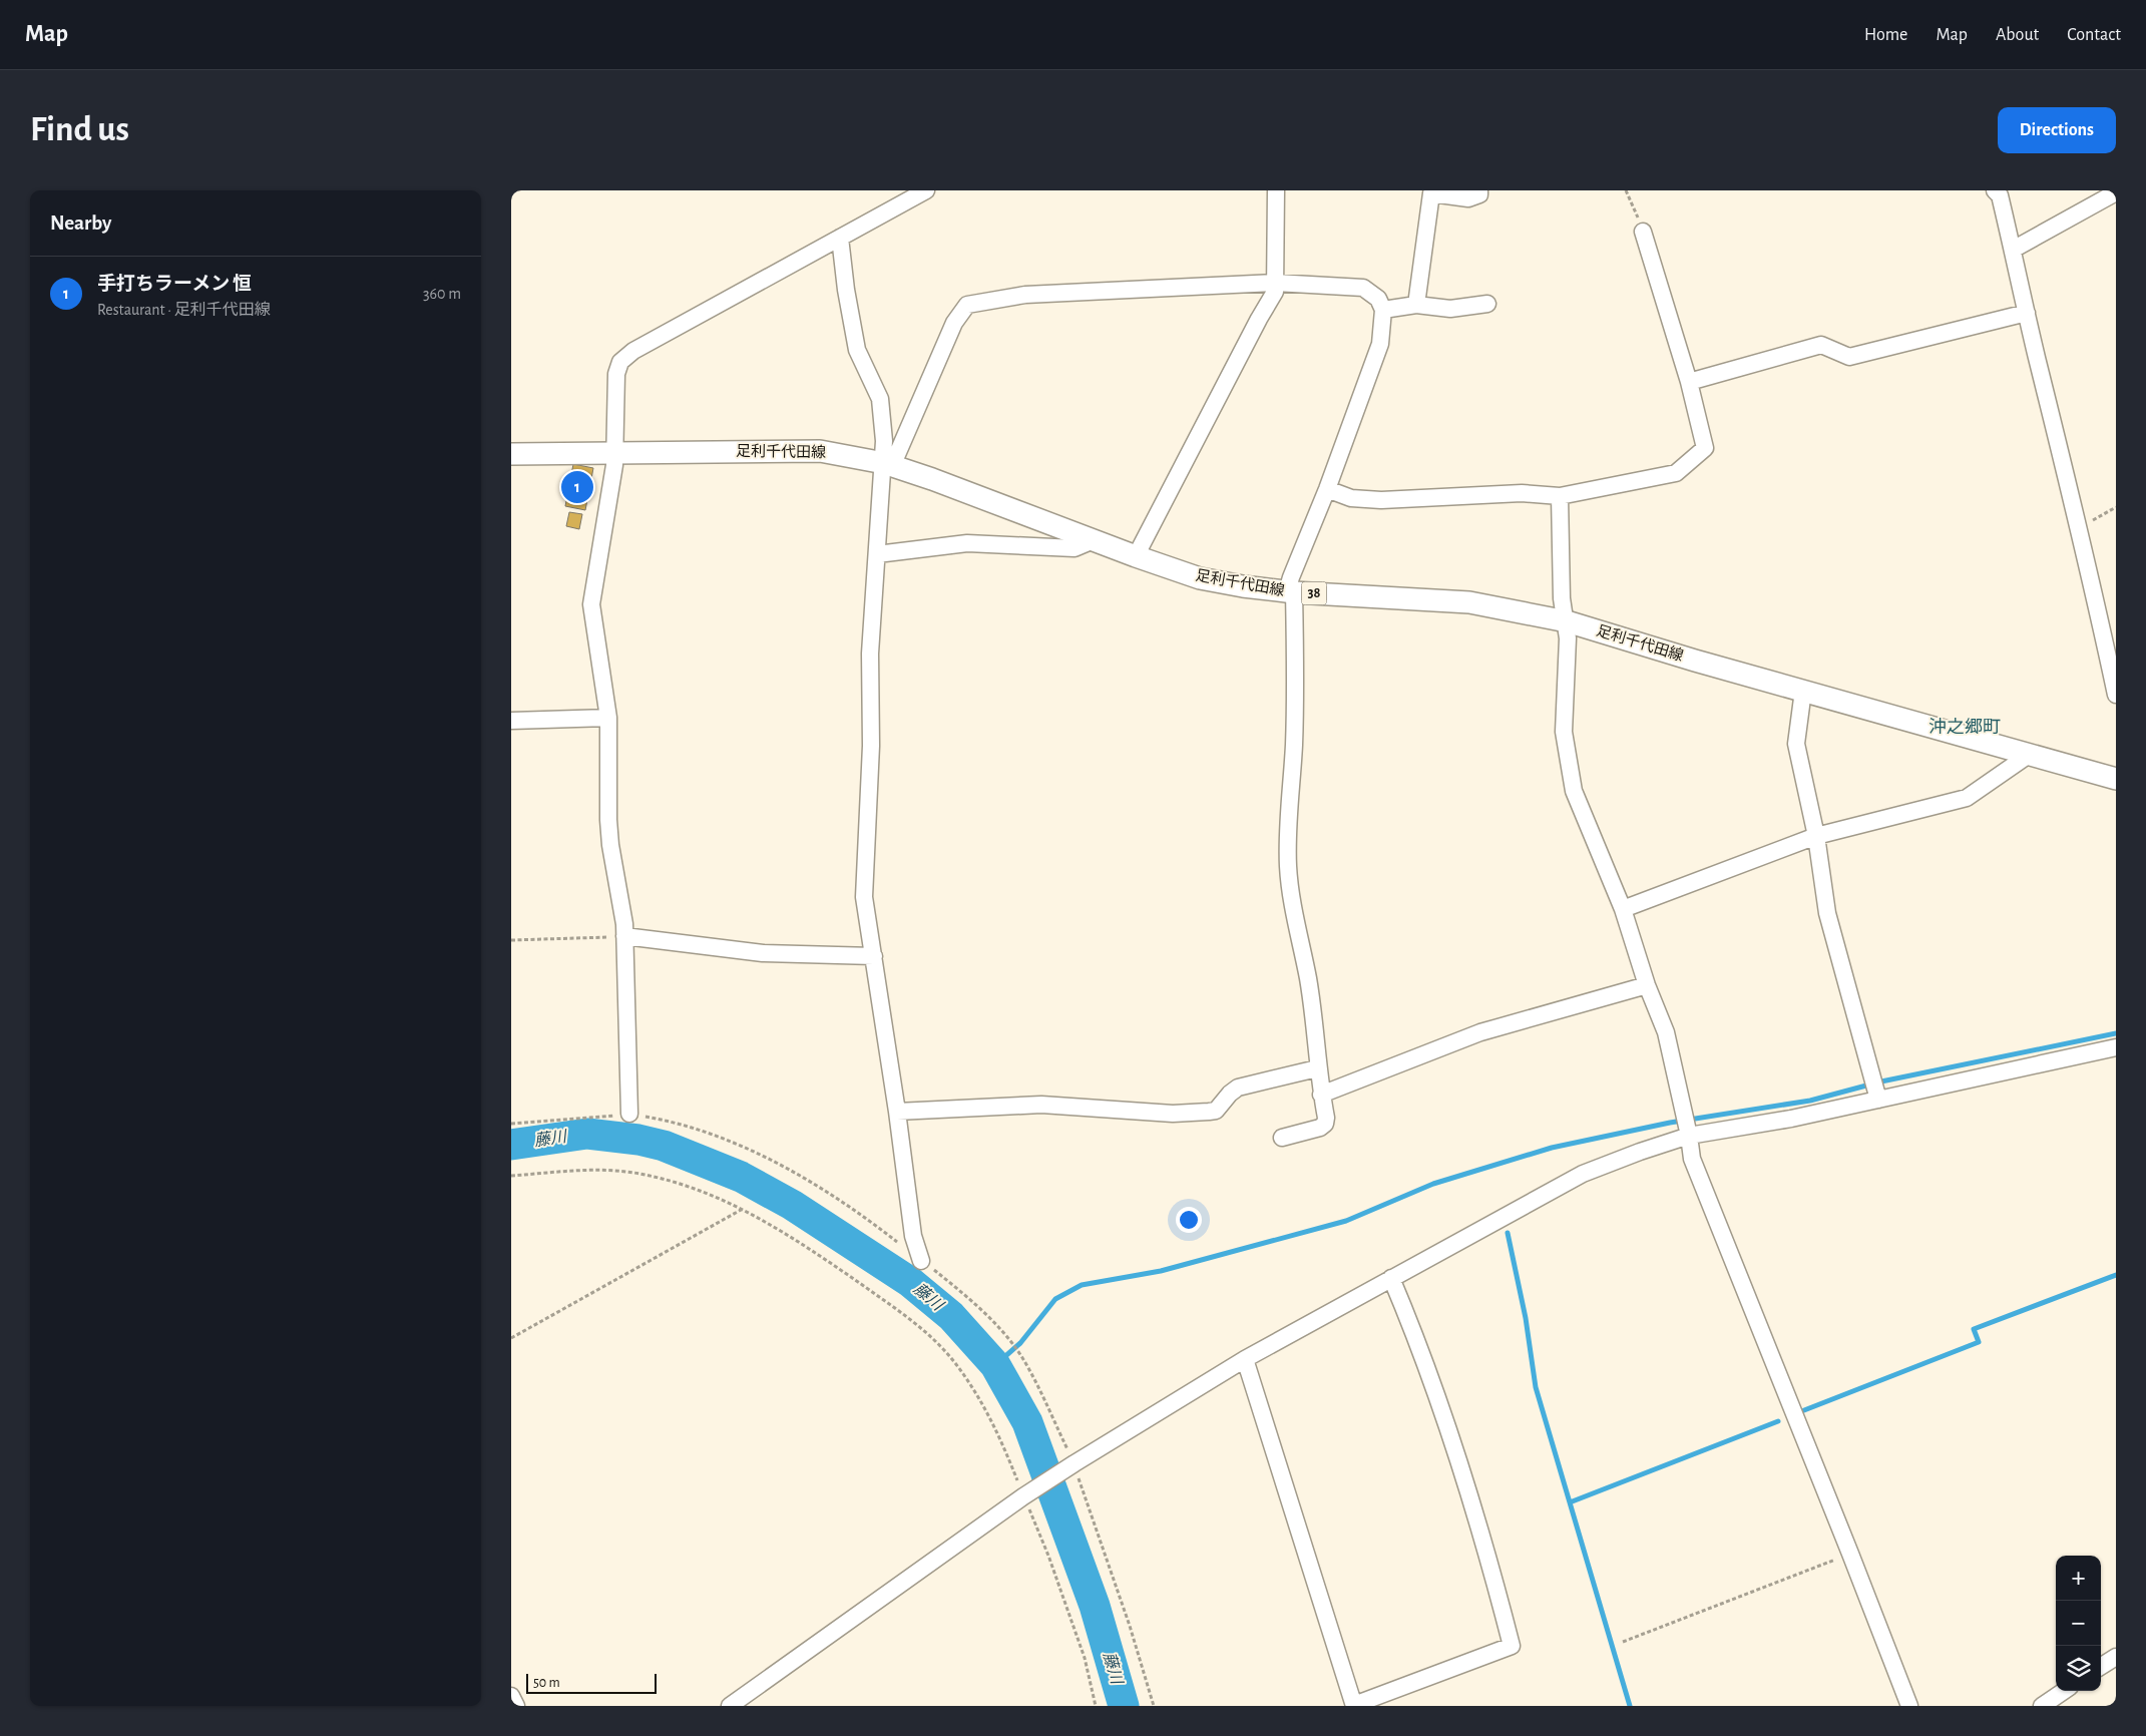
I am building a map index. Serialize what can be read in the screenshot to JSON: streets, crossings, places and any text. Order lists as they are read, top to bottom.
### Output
{
  "streets": {
    "main road": ["足利千代田線", "38"]
  },
  "districts": ["沖之郷町"],
  "water": ["藤川"],
  "scale_bar": "50 m",
  "page": {
    "header": "Map",
    "nav": [
      "Home",
      "Map",
      "About",
      "Contact"
    ],
    "buttons": "Directions",
    "title": "Find us",
    "heading": "Nearby",
    "list": [
      {
        "mark": "1",
        "name": "手打ちラーメン 恒",
        "note": "Restaurant · 足利千代田線",
        "value": "360 m"
      }
    ],
    "pins": "1",
    "map_buttons": ["+", "−"],
    "scale": "50 m"
  }
}
